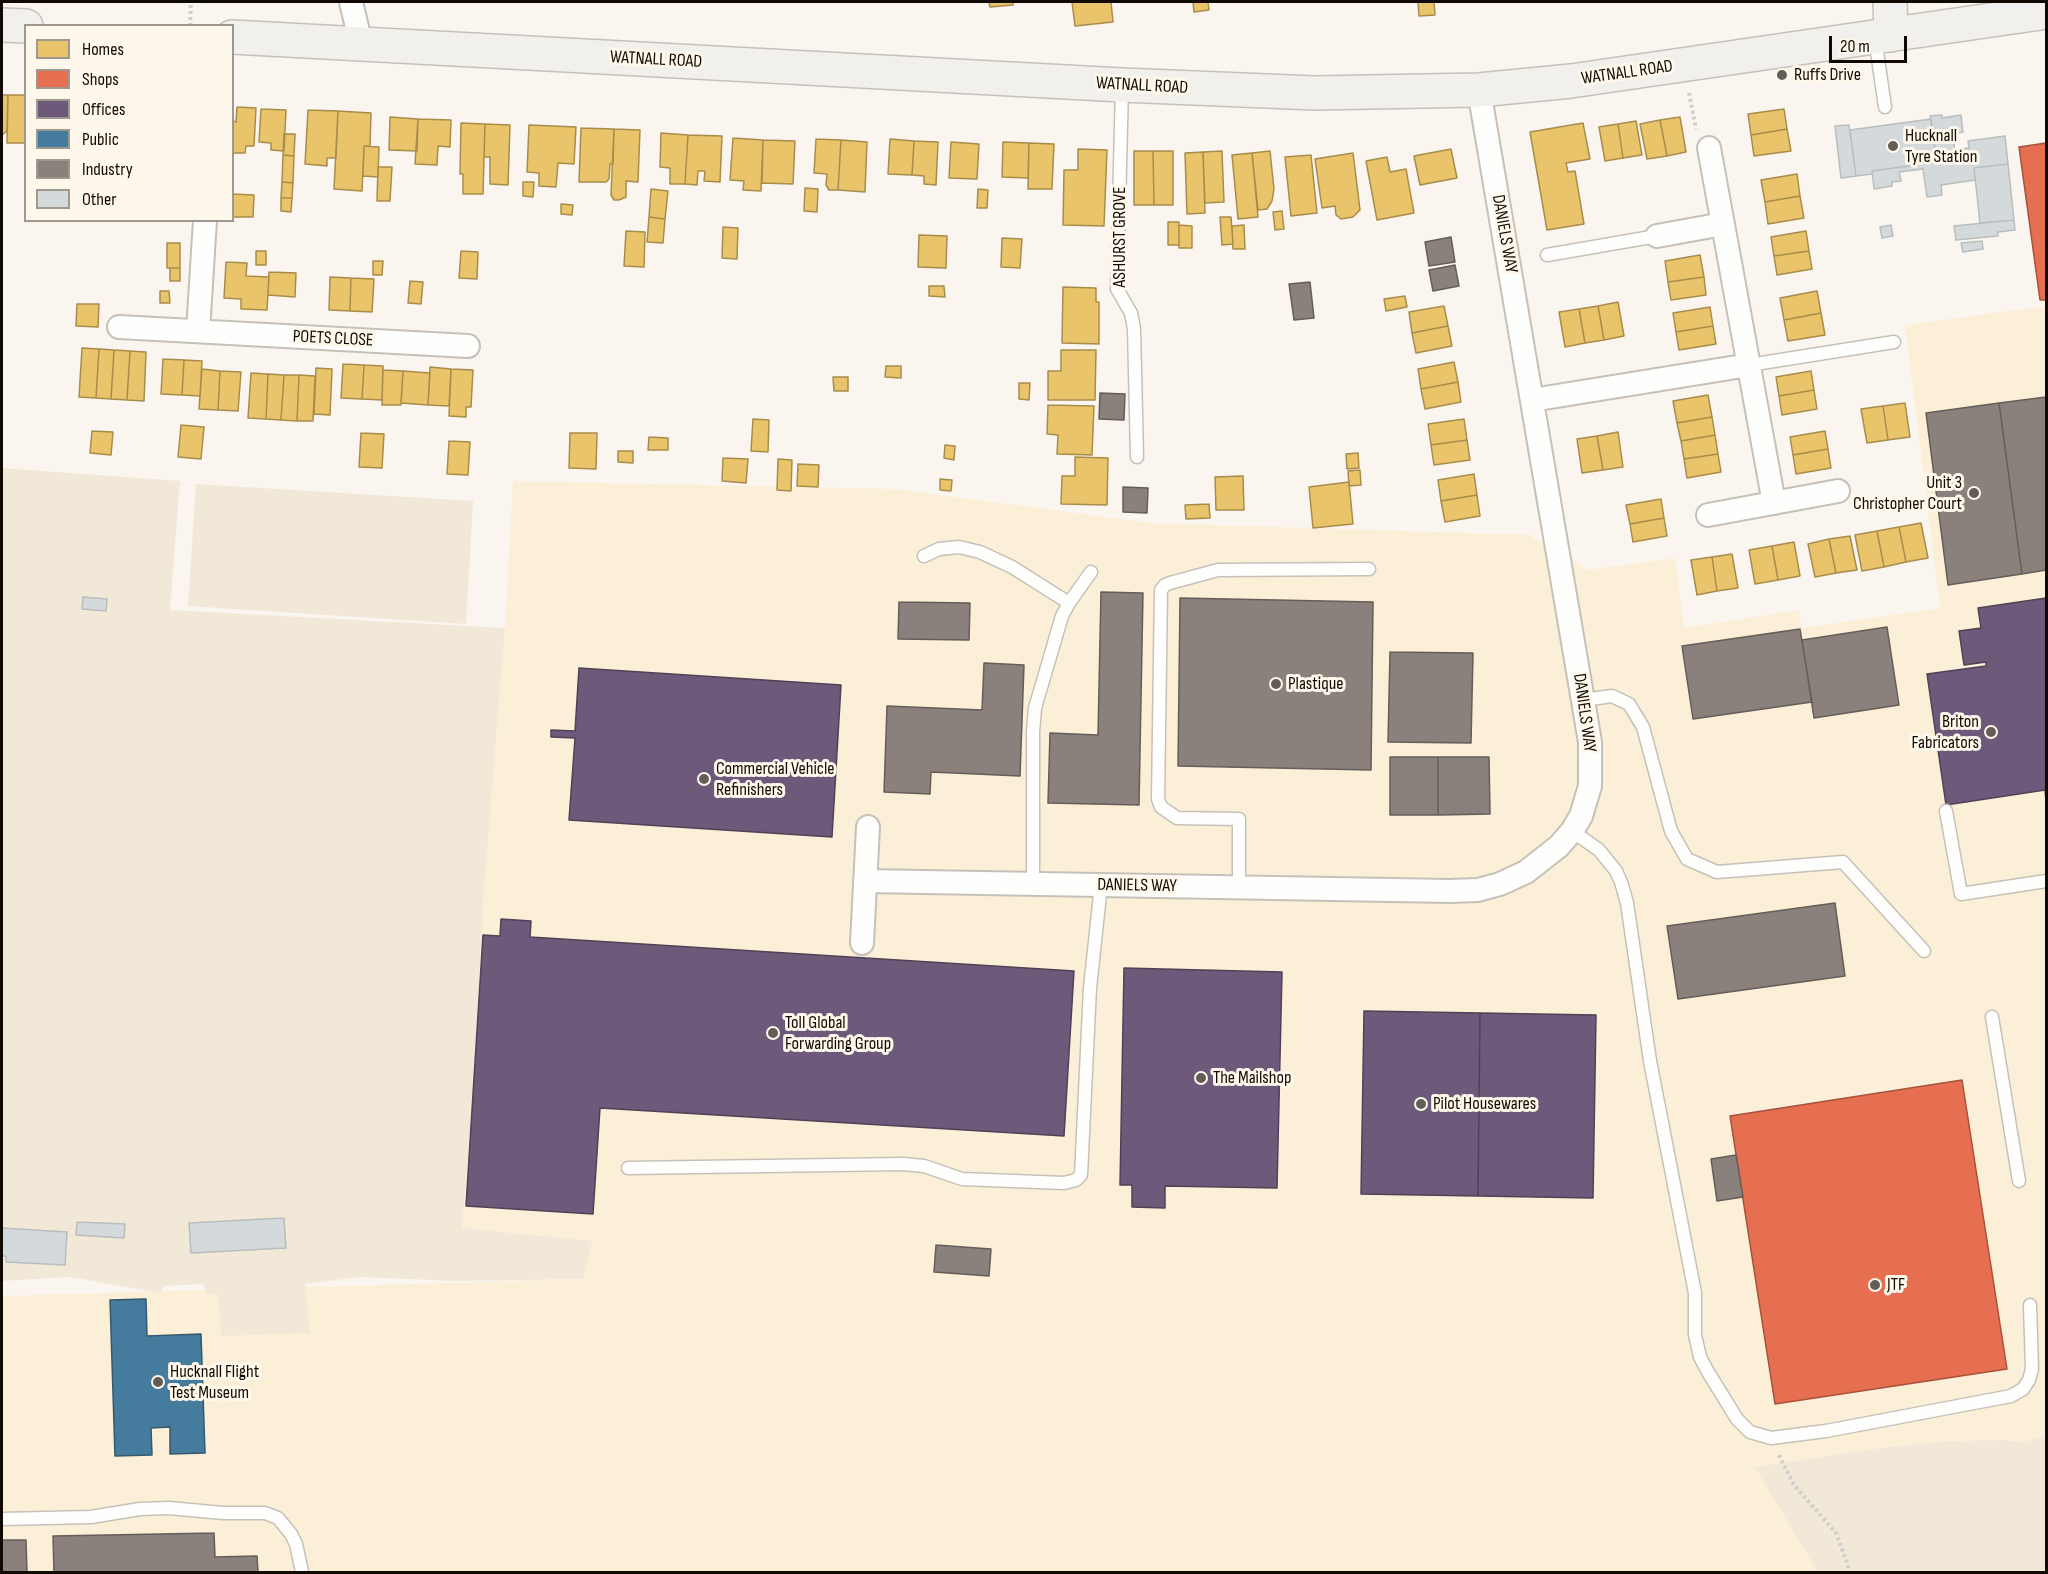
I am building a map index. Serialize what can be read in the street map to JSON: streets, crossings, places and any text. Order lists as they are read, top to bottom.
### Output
{
  "streets": {
    "main road": ["WATNALL ROAD"],
    "street": ["DANIELS WAY", "POETS CLOSE"],
    "lane": ["ASHURST GROVE"]
  },
  "crossings": [
    ["WATNALL ROAD", "DANIELS WAY"],
    ["WATNALL ROAD", "ASHURST GROVE"]
  ],
  "places": [
    "Ruffs Drive",
    "Hucknall Tyre Station",
    "Unit 3 Christopher Court",
    "Plastique",
    "Briton Fabricators",
    "Commercial Vehicle Refinishers",
    "Toll Global Forwarding Group",
    "The Mailshop",
    "Pilot Housewares",
    "JTF",
    "Hucknall Flight Test Museum"
  ],
  "legend": [
    "Homes",
    "Shops",
    "Offices",
    "Public",
    "Industry",
    "Other"
  ],
  "scale_bar": "20 m"
}
